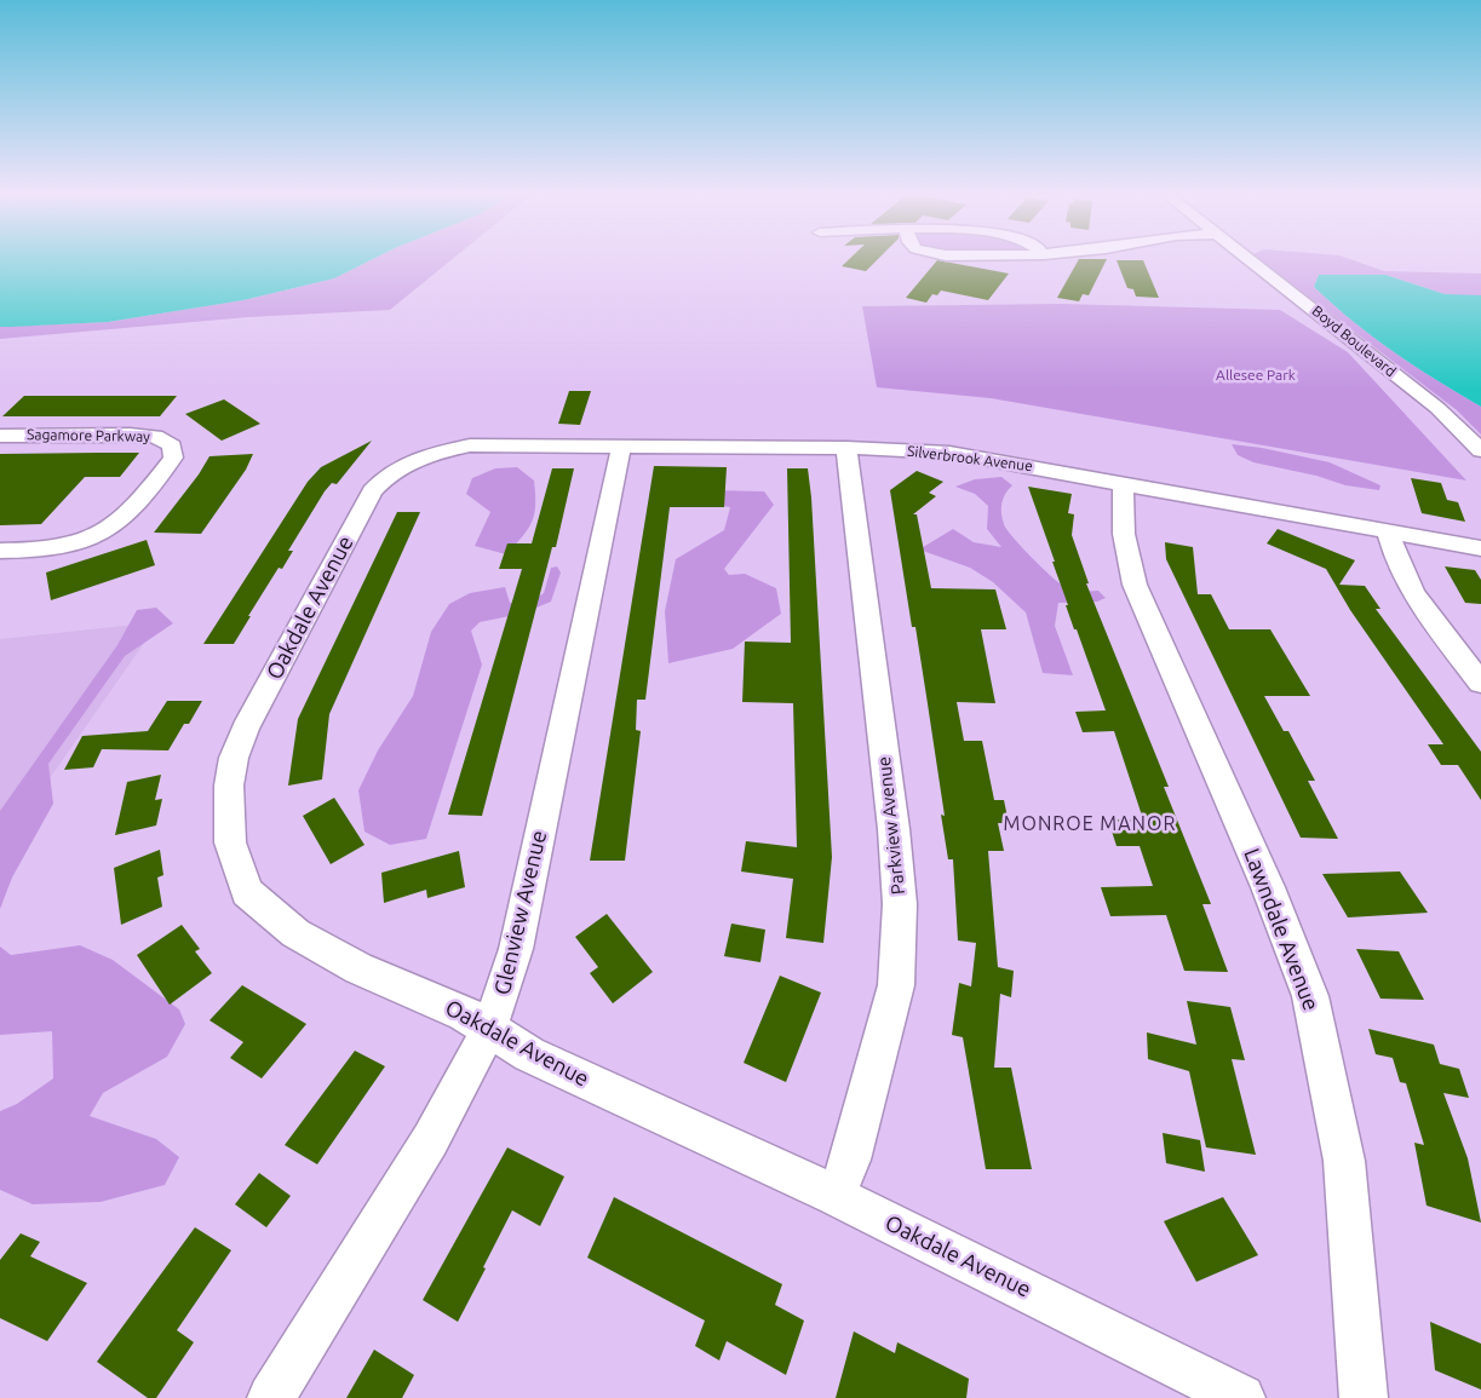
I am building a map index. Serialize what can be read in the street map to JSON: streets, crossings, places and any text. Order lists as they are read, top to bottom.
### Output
{
  "streets": {
    "street": [
      "Boyd Boulevard",
      "Sagamore Parkway",
      "Silverbrook Avenue",
      "Oakdale Avenue",
      "Parkview Avenue",
      "Glenview Avenue",
      "Lawndale Avenue"
    ]
  },
  "crossings": [
    ["Silverbrook Avenue", "Oakdale Avenue"],
    ["Silverbrook Avenue", "Parkview Avenue"],
    ["Silverbrook Avenue", "Glenview Avenue"],
    ["Silverbrook Avenue", "Lawndale Avenue"],
    ["Oakdale Avenue", "Parkview Avenue"],
    ["Oakdale Avenue", "Glenview Avenue"]
  ],
  "districts": ["MONROE MANOR"],
  "parks": ["Allesee Park"]
}
